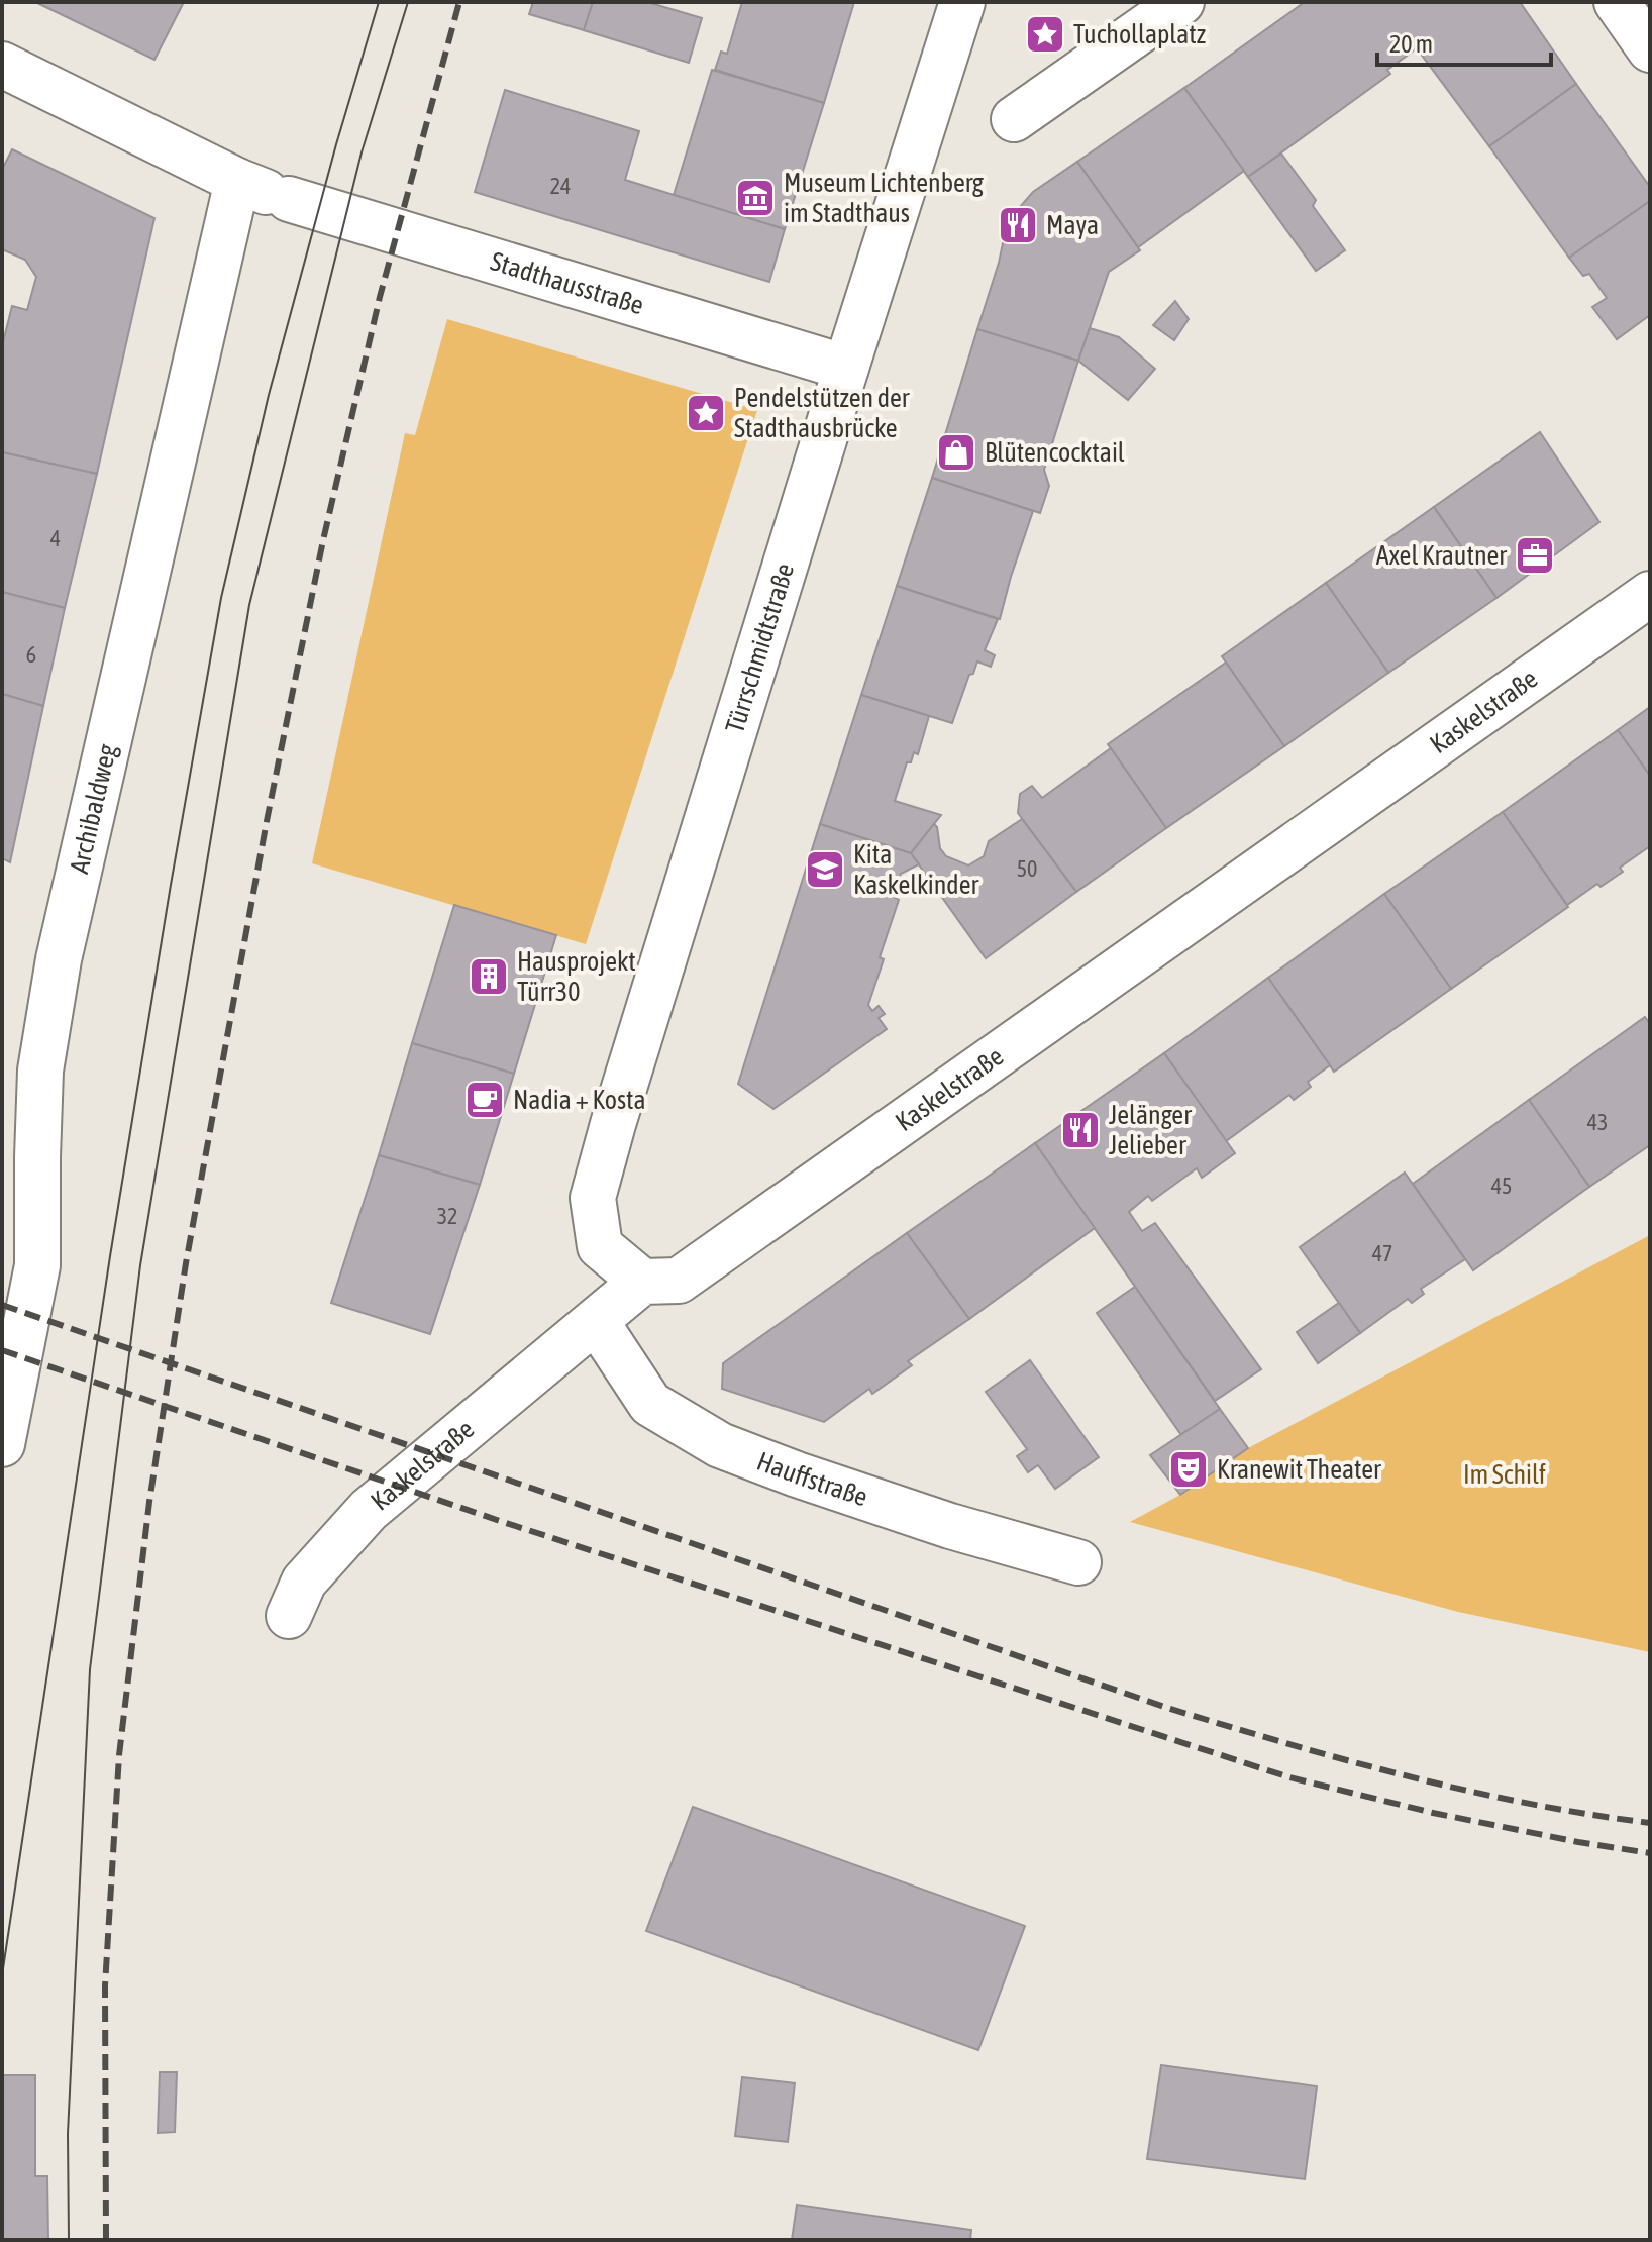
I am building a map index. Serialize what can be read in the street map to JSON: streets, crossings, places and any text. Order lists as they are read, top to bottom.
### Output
{
  "streets": {
    "street": [
      "Stadthausstraße",
      "Türrschmidtstraße",
      "Kaskelstraße",
      "Archibaldweg",
      "Hauffstraße"
    ]
  },
  "crossings": [
    ["Stadthausstraße", "Türrschmidtstraße"],
    ["Stadthausstraße", "Archibaldweg"],
    ["Türrschmidtstraße", "Kaskelstraße"],
    ["Kaskelstraße", "Hauffstraße"]
  ],
  "parks": ["Im Schilf"],
  "places": {
    "place": ["Tuchollaplatz", "Pendelstützen der Stadthausbrücke"],
    "museum": ["Museum Lichtenberg im Stadthaus"],
    "restaurant": ["Maya", "Jelänger Jelieber"],
    "shop": ["Blütencocktail"],
    "office": ["Axel Krautner"],
    "school or university": ["Kita Kaskelkinder"],
    "building": ["Hausprojekt Türr30"],
    "cafe": ["Nadia + Kosta"],
    "theatre": ["Kranewit Theater"]
  },
  "house_numbers": [
    "24",
    "4",
    "6",
    "50",
    "43",
    "45",
    "32",
    "47"
  ],
  "scale_bar": "20 m"
}
